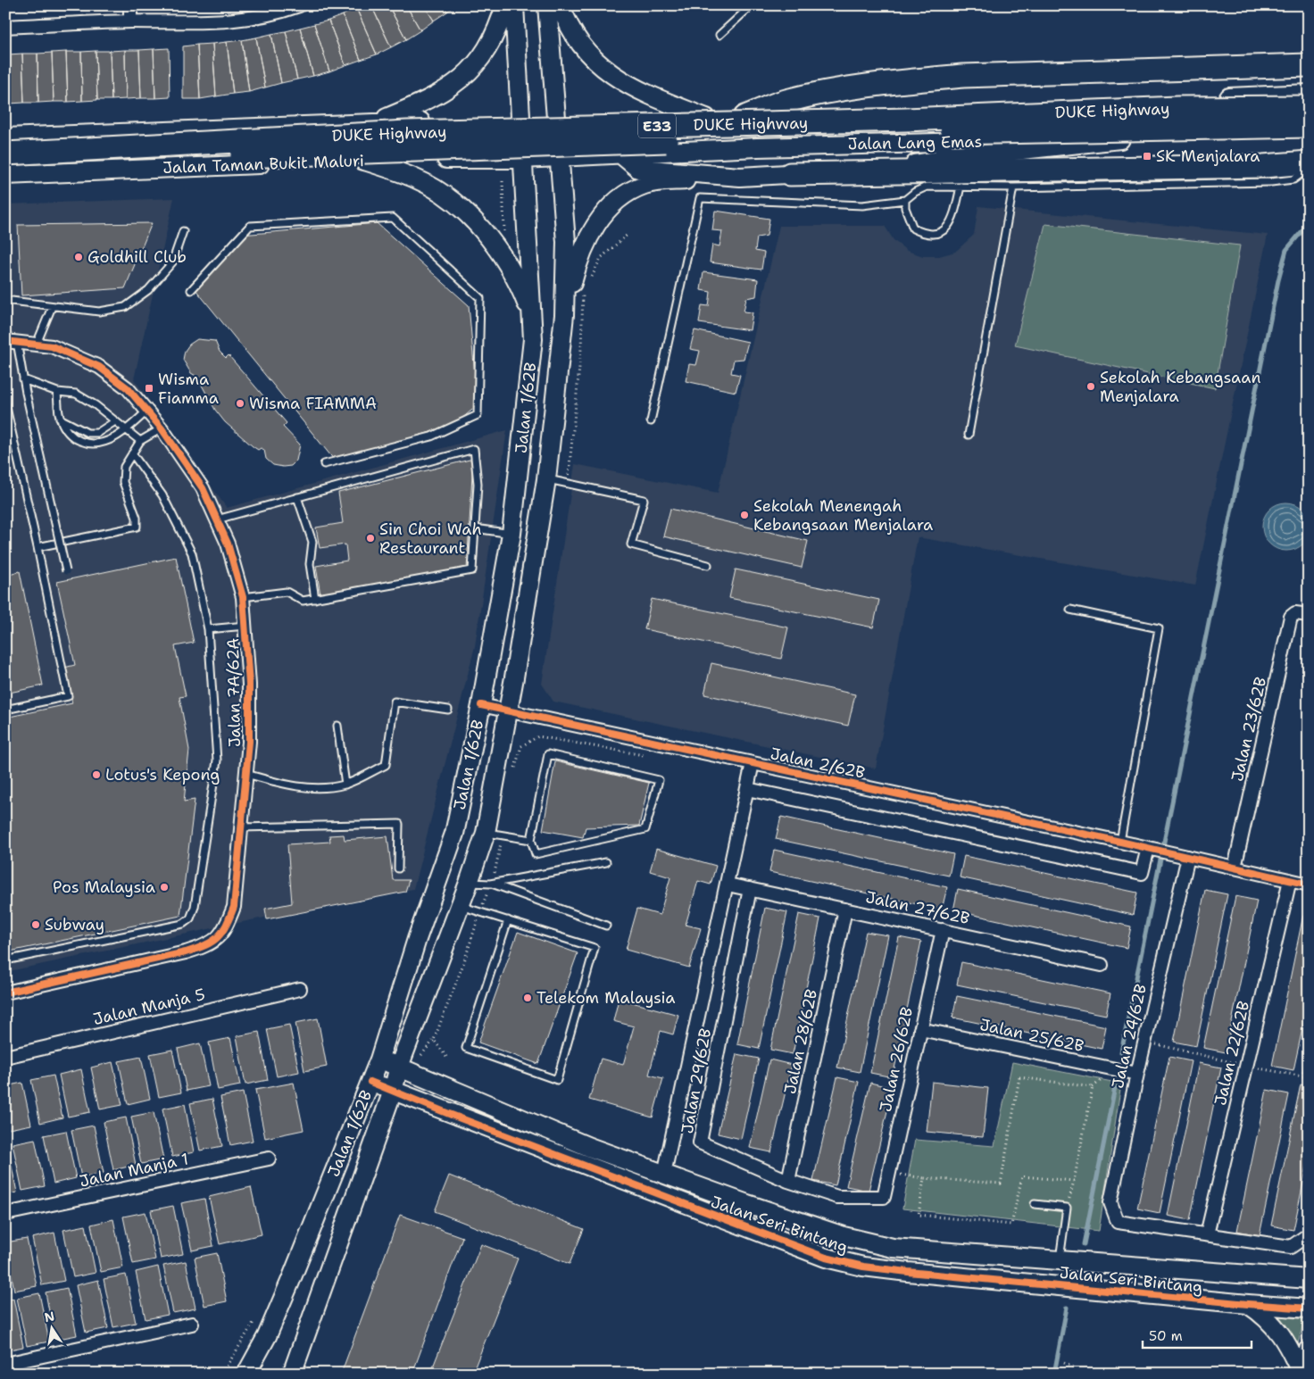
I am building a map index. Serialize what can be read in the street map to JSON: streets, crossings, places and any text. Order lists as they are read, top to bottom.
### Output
{
  "streets": {
    "highway": ["DUKE Highway", "E33"],
    "main road": [
      "Jalan Lang Emas",
      "Jalan Taman Bukit Maluri",
      "Jalan 1/62B",
      "Jalan Seri Bintang"
    ],
    "street": [
      "Jalan 7A/62A",
      "Jalan 23/62B",
      "Jalan 2/62B",
      "Jalan 27/62B",
      "Jalan Manja 5",
      "Jalan 25/62B",
      "Jalan 24/62B",
      "Jalan 28/62B",
      "Jalan 22/62B",
      "Jalan 26/62B",
      "Jalan 29/62B",
      "Jalan Manja 1"
    ]
  },
  "crossings": [
    ["Jalan Lang Emas", "Jalan Taman Bukit Maluri"],
    ["Jalan Lang Emas", "Jalan 1/62B"],
    ["Jalan Taman Bukit Maluri", "Jalan 1/62B"],
    ["Jalan 1/62B", "Jalan 2/62B"],
    ["Jalan 1/62B", "Jalan Seri Bintang"],
    ["Jalan 23/62B", "Jalan 2/62B"],
    ["Jalan 2/62B", "Jalan 24/62B"],
    ["Jalan 2/62B", "Jalan 22/62B"],
    ["Jalan 2/62B", "Jalan 29/62B"],
    ["Jalan 27/62B", "Jalan 28/62B"],
    ["Jalan 27/62B", "Jalan 26/62B"],
    ["Jalan 27/62B", "Jalan 29/62B"],
    ["Jalan 25/62B", "Jalan 24/62B"],
    ["Jalan 25/62B", "Jalan 26/62B"],
    ["Jalan 24/62B", "Jalan 22/62B"],
    ["Jalan 28/62B", "Jalan 29/62B"],
    ["Jalan 26/62B", "Jalan 29/62B"],
    ["Jalan 29/62B", "Jalan Seri Bintang"]
  ],
  "places": {
    "transit": ["SK Menjalara", "Wisma Fiamma"],
    "other": [
      "Goldhill Club",
      "Sekolah Kebangsaan Menjalara",
      "Wisma FIAMMA",
      "Sekolah Menengah Kebangsaan Menjalara",
      "Sin Choi Wah Restaurant",
      "Lotus's Kepong",
      "Pos Malaysia",
      "Subway",
      "Telekom Malaysia"
    ]
  },
  "scale_bar": "50 m",
  "north": "top"
}
